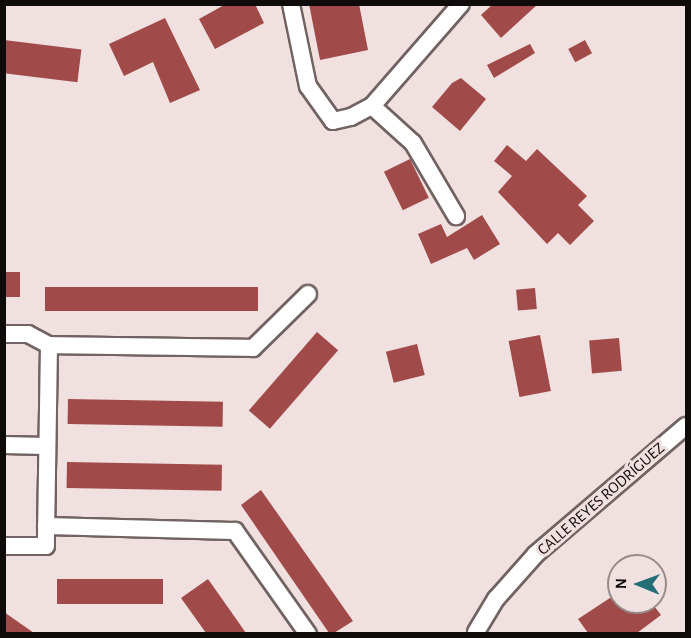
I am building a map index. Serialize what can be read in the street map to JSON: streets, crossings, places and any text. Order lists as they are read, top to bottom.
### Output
{
  "streets": {
    "street": ["CALLE REYES RODRÍGUEZ"]
  },
  "north": "left"
}
